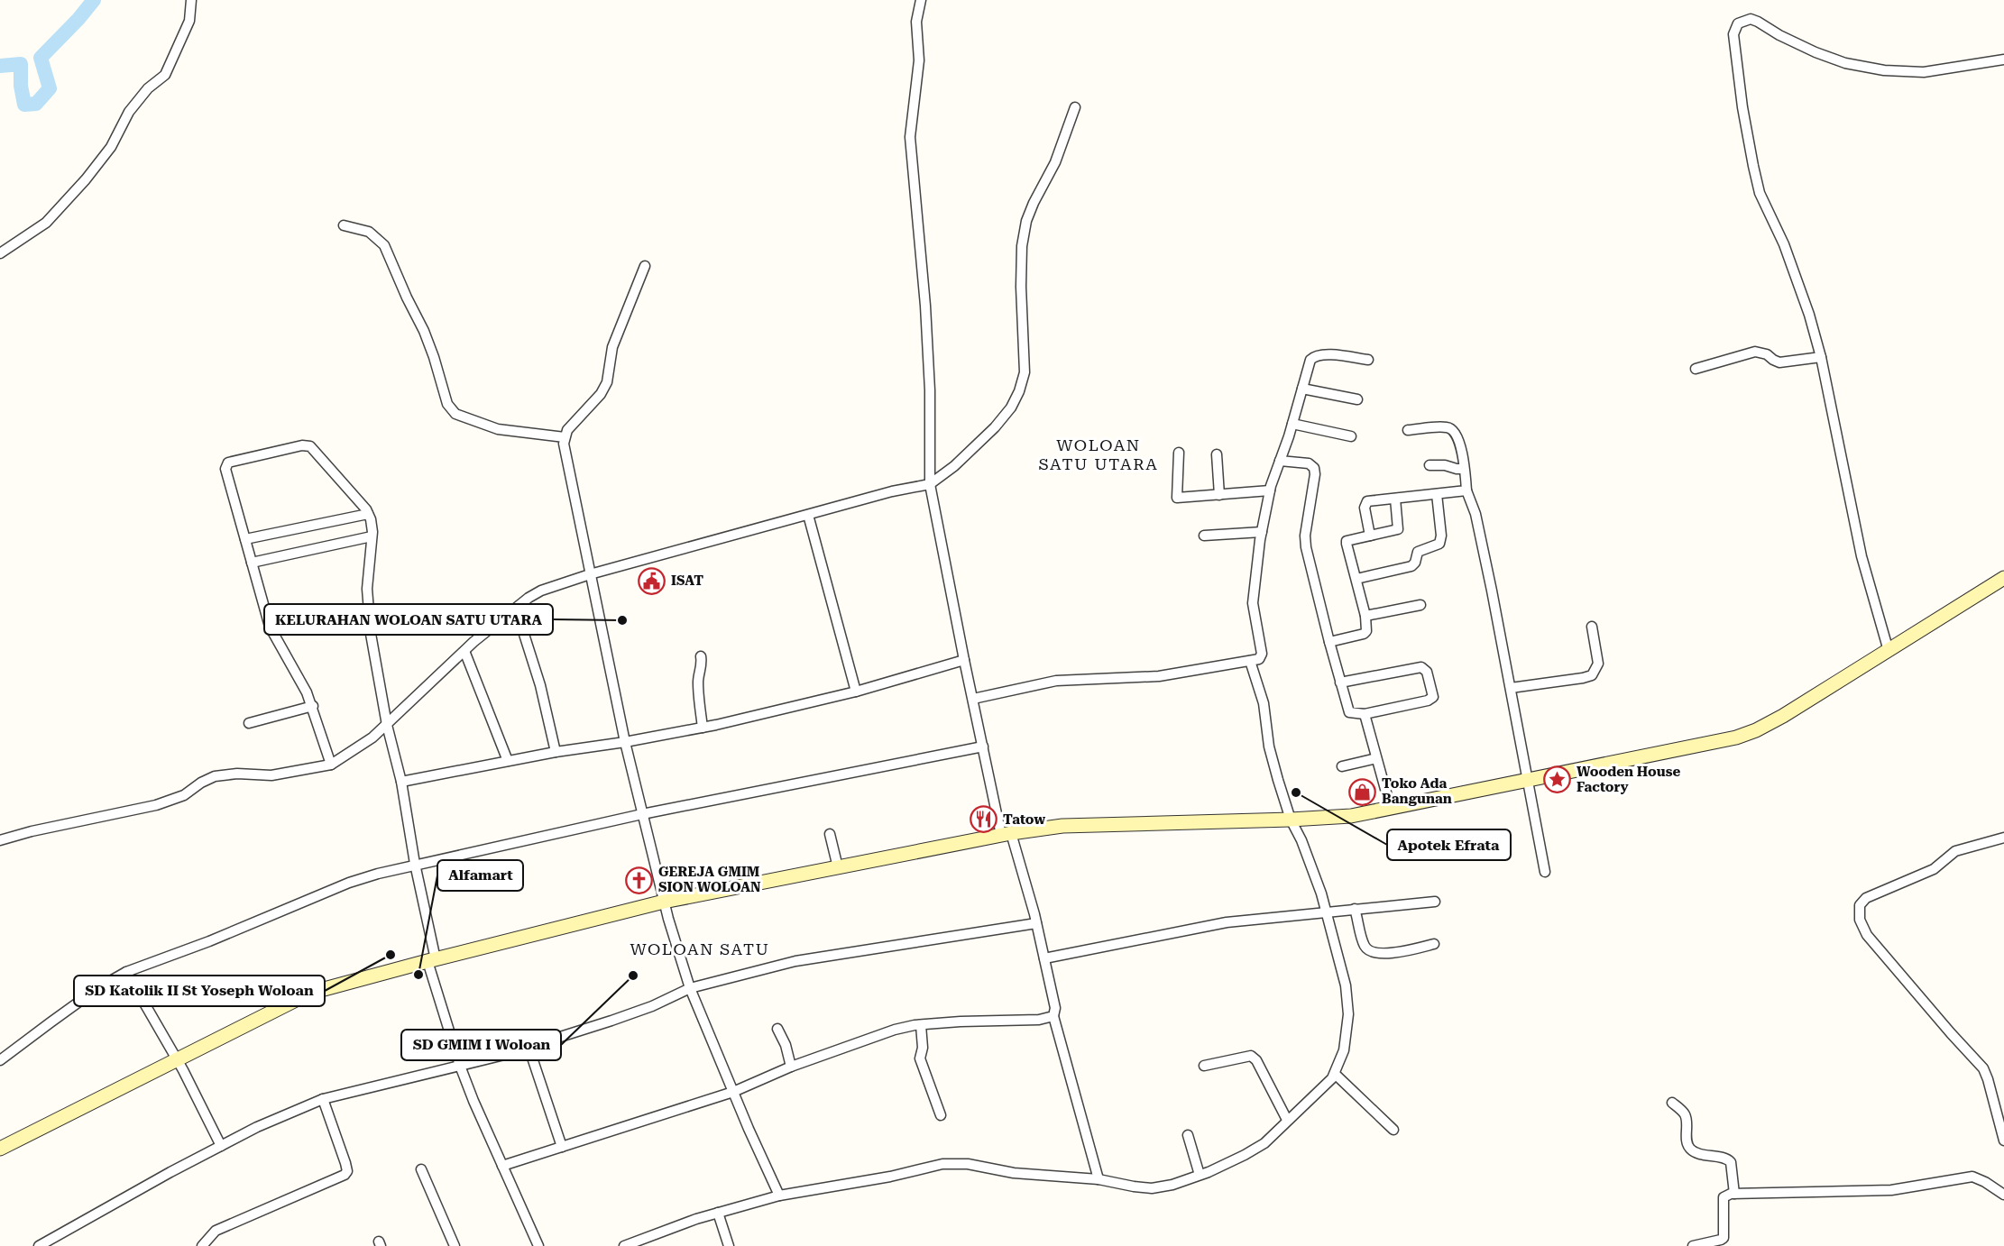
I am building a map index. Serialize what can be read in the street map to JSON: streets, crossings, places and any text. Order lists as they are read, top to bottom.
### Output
{
  "districts": ["WOLOAN SATU UTARA", "WOLOAN SATU"],
  "places": {
    "public building": ["ISAT"],
    "other": [
      "KELURAHAN WOLOAN SATU UTARA",
      "Apotek Efrata",
      "SD Katolik II St Yoseph Woloan",
      "Alfamart",
      "SD GMIM I Woloan"
    ],
    "place": ["Wooden House Factory"],
    "shop": ["Toko Ada Bangunan"],
    "restaurant": ["Tatow"],
    "church": ["GEREJA GMIM SION WOLOAN"]
  }
}
